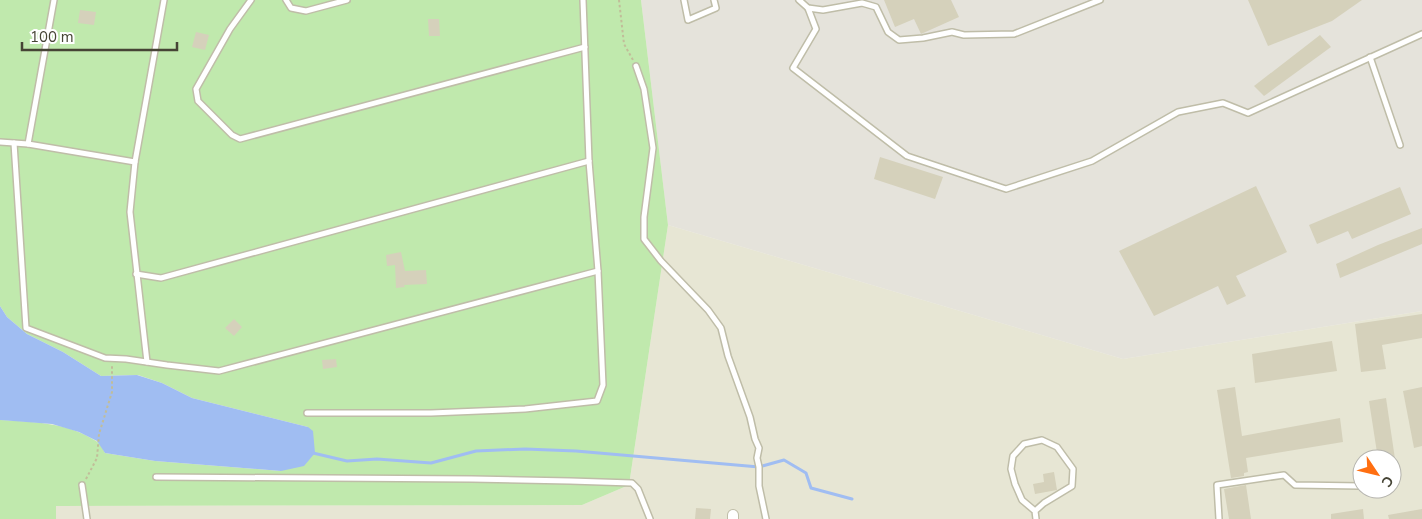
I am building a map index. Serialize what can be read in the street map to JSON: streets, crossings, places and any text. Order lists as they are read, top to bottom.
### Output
{
  "scale_bar": "100 m",
  "north": "bottom right"
}
